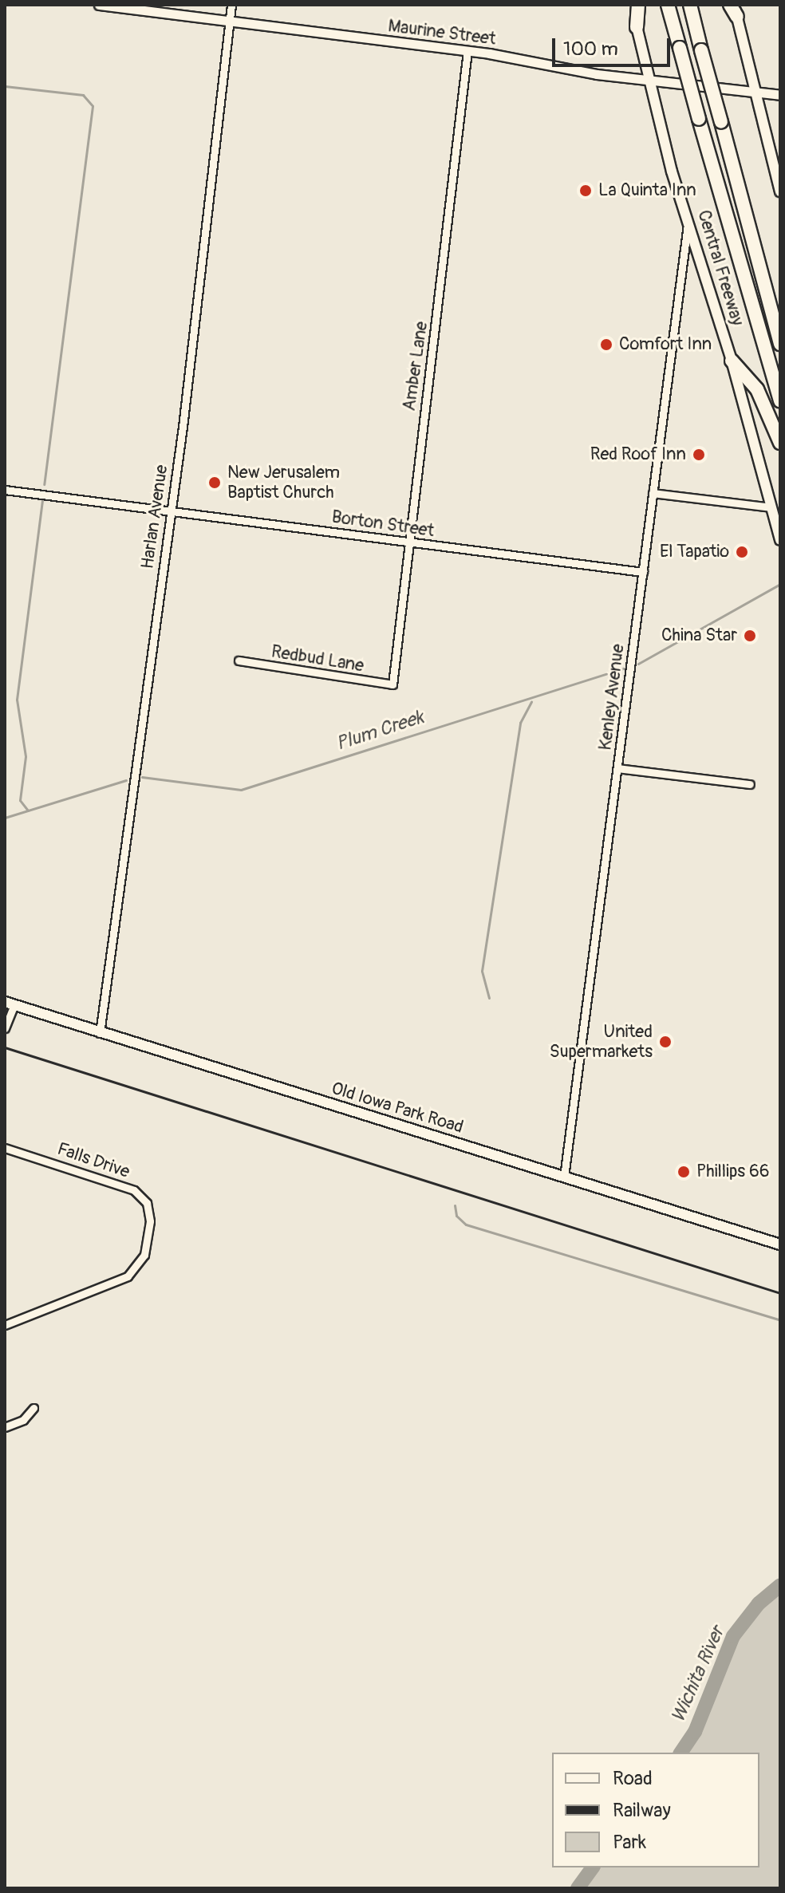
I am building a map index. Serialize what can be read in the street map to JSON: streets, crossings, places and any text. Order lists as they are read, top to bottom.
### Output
{
  "streets": {
    "highway": ["Central Freeway"],
    "main road": ["Old Iowa Park Road"],
    "street": [
      "Maurine Street",
      "Amber Lane",
      "Harlan Avenue",
      "Borton Street",
      "Redbud Lane",
      "Kenley Avenue",
      "Falls Drive"
    ]
  },
  "crossings": [
    ["Maurine Street", "Central Freeway"],
    ["Maurine Street", "Amber Lane"],
    ["Maurine Street", "Harlan Avenue"],
    ["Central Freeway", "Kenley Avenue"],
    ["Amber Lane", "Borton Street"],
    ["Amber Lane", "Redbud Lane"],
    ["Harlan Avenue", "Borton Street"],
    ["Harlan Avenue", "Old Iowa Park Road"],
    ["Borton Street", "Kenley Avenue"],
    ["Kenley Avenue", "Old Iowa Park Road"]
  ],
  "water": ["Plum Creek", "Wichita River"],
  "places": [
    "La Quinta Inn",
    "Comfort Inn",
    "Red Roof Inn",
    "New Jerusalem Baptist Church",
    "El Tapatio",
    "China Star",
    "United Supermarkets",
    "Phillips 66"
  ],
  "legend": ["Road", "Railway", "Park"],
  "scale_bar": "100 m"
}
